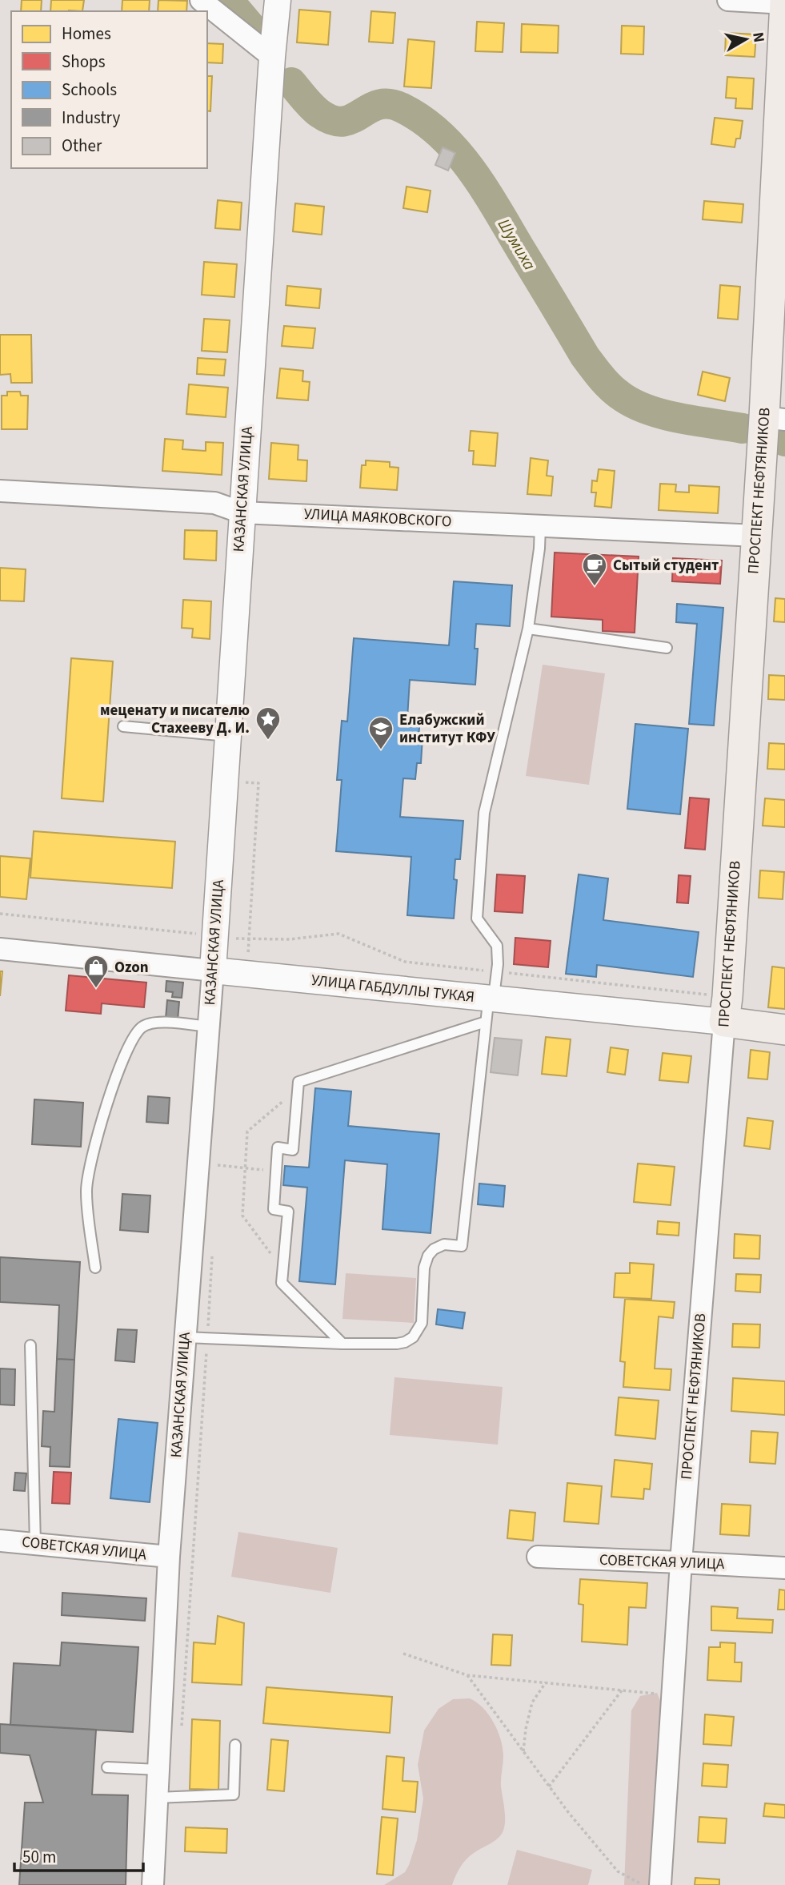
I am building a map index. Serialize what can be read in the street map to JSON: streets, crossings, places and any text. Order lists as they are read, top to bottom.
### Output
{
  "streets": {
    "main road": ["ПРОСПЕКТ НЕФТЯНИКОВ", "УЛИЦА ГАБДУЛЛЫ ТУКАЯ"],
    "street": ["КАЗАНСКАЯ УЛИЦА", "УЛИЦА МАЯКОВСКОГО", "СОВЕТСКАЯ УЛИЦА"]
  },
  "crossings": [
    ["КАЗАНСКАЯ УЛИЦА", "УЛИЦА МАЯКОВСКОГО"],
    ["КАЗАНСКАЯ УЛИЦА", "УЛИЦА ГАБДУЛЛЫ ТУКАЯ"],
    ["КАЗАНСКАЯ УЛИЦА", "СОВЕТСКАЯ УЛИЦА"],
    ["ПРОСПЕКТ НЕФТЯНИКОВ", "УЛИЦА МАЯКОВСКОГО"],
    ["ПРОСПЕКТ НЕФТЯНИКОВ", "УЛИЦА ГАБДУЛЛЫ ТУКАЯ"],
    ["ПРОСПЕКТ НЕФТЯНИКОВ", "СОВЕТСКАЯ УЛИЦА"]
  ],
  "water": ["Шумиха"],
  "places": {
    "cafe": ["Сытый студент"],
    "place": ["меценату и писателю Стахееву Д. И."],
    "school or university": ["Елабужский институт КФУ"],
    "shop": ["Ozon"]
  },
  "legend": [
    "Homes",
    "Shops",
    "Schools",
    "Industry",
    "Other"
  ],
  "scale_bar": "50 m",
  "north": "right"
}
